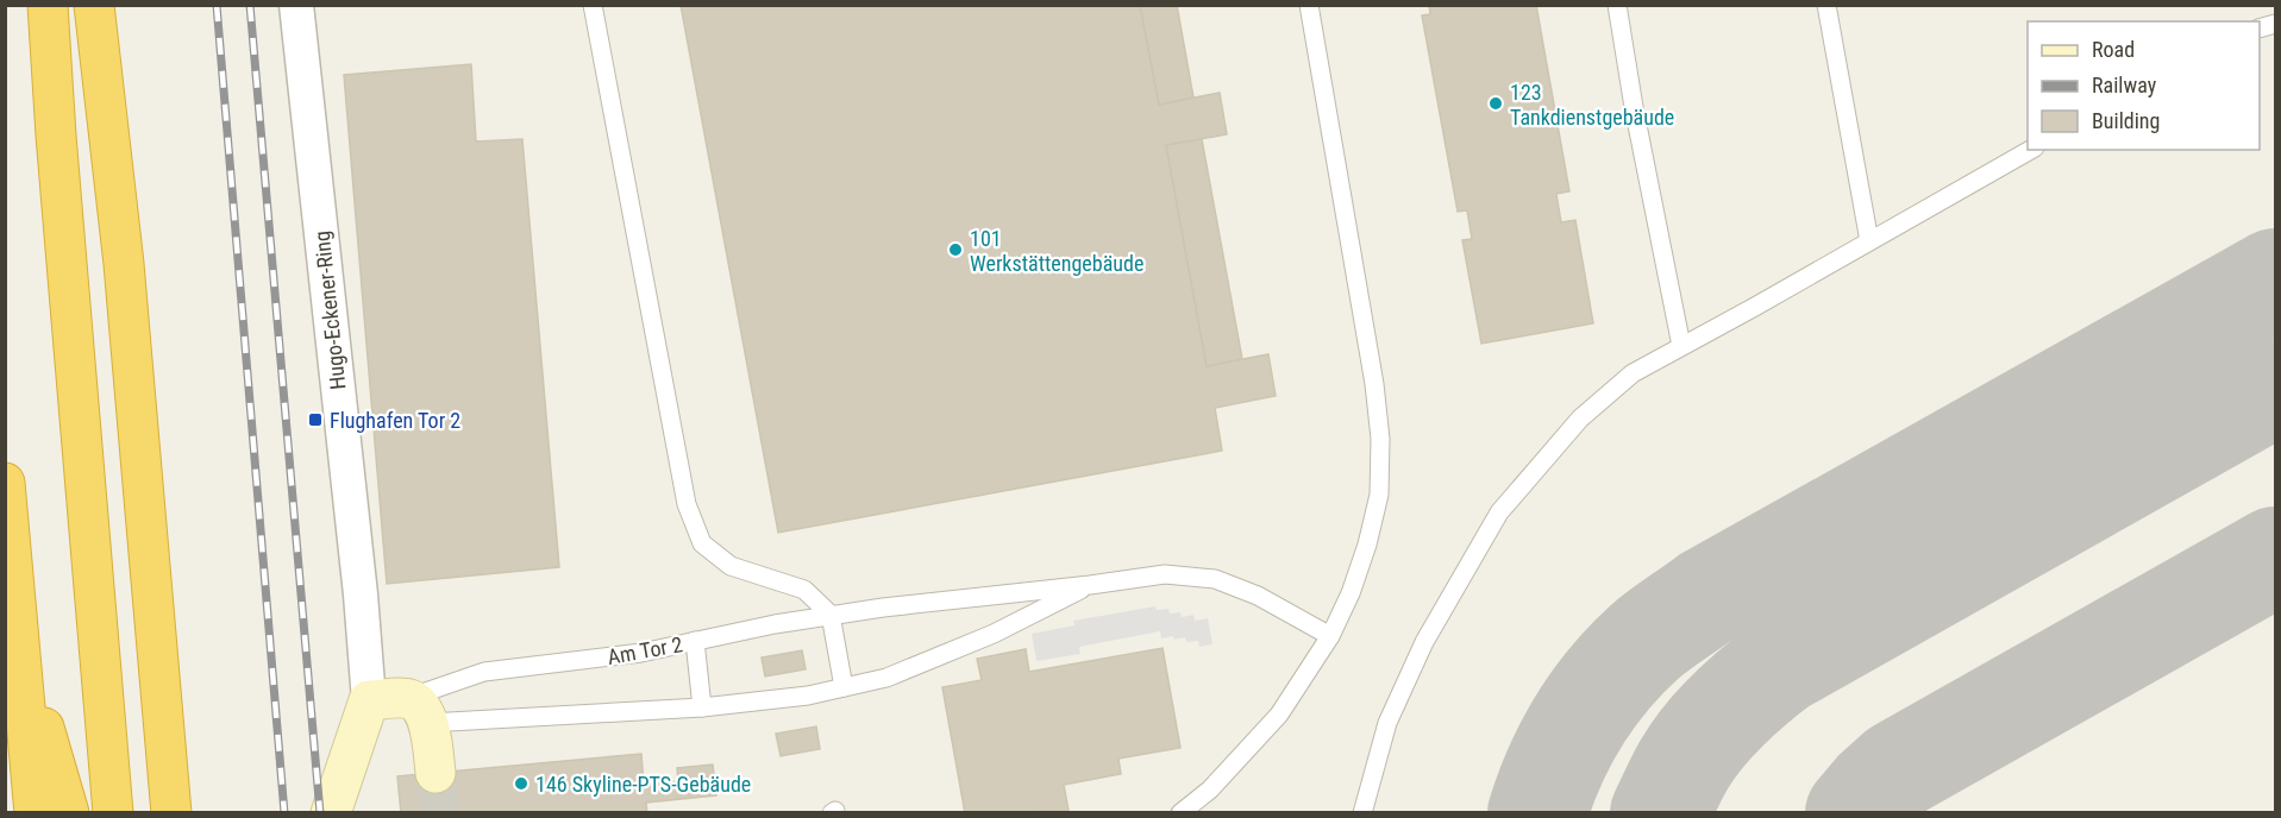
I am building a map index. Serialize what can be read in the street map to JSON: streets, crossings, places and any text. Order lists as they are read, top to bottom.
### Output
{
  "streets": {
    "street": ["Hugo-Eckener-Ring"],
    "lane": ["Am Tor 2"]
  },
  "places": {
    "other": ["123 Tankdienstgebäude", "101 Werkstättengebäude", "146 Skyline-PTS-Gebäude"],
    "transit": ["Flughafen Tor 2"]
  },
  "legend": ["Road", "Railway", "Building"]
}
